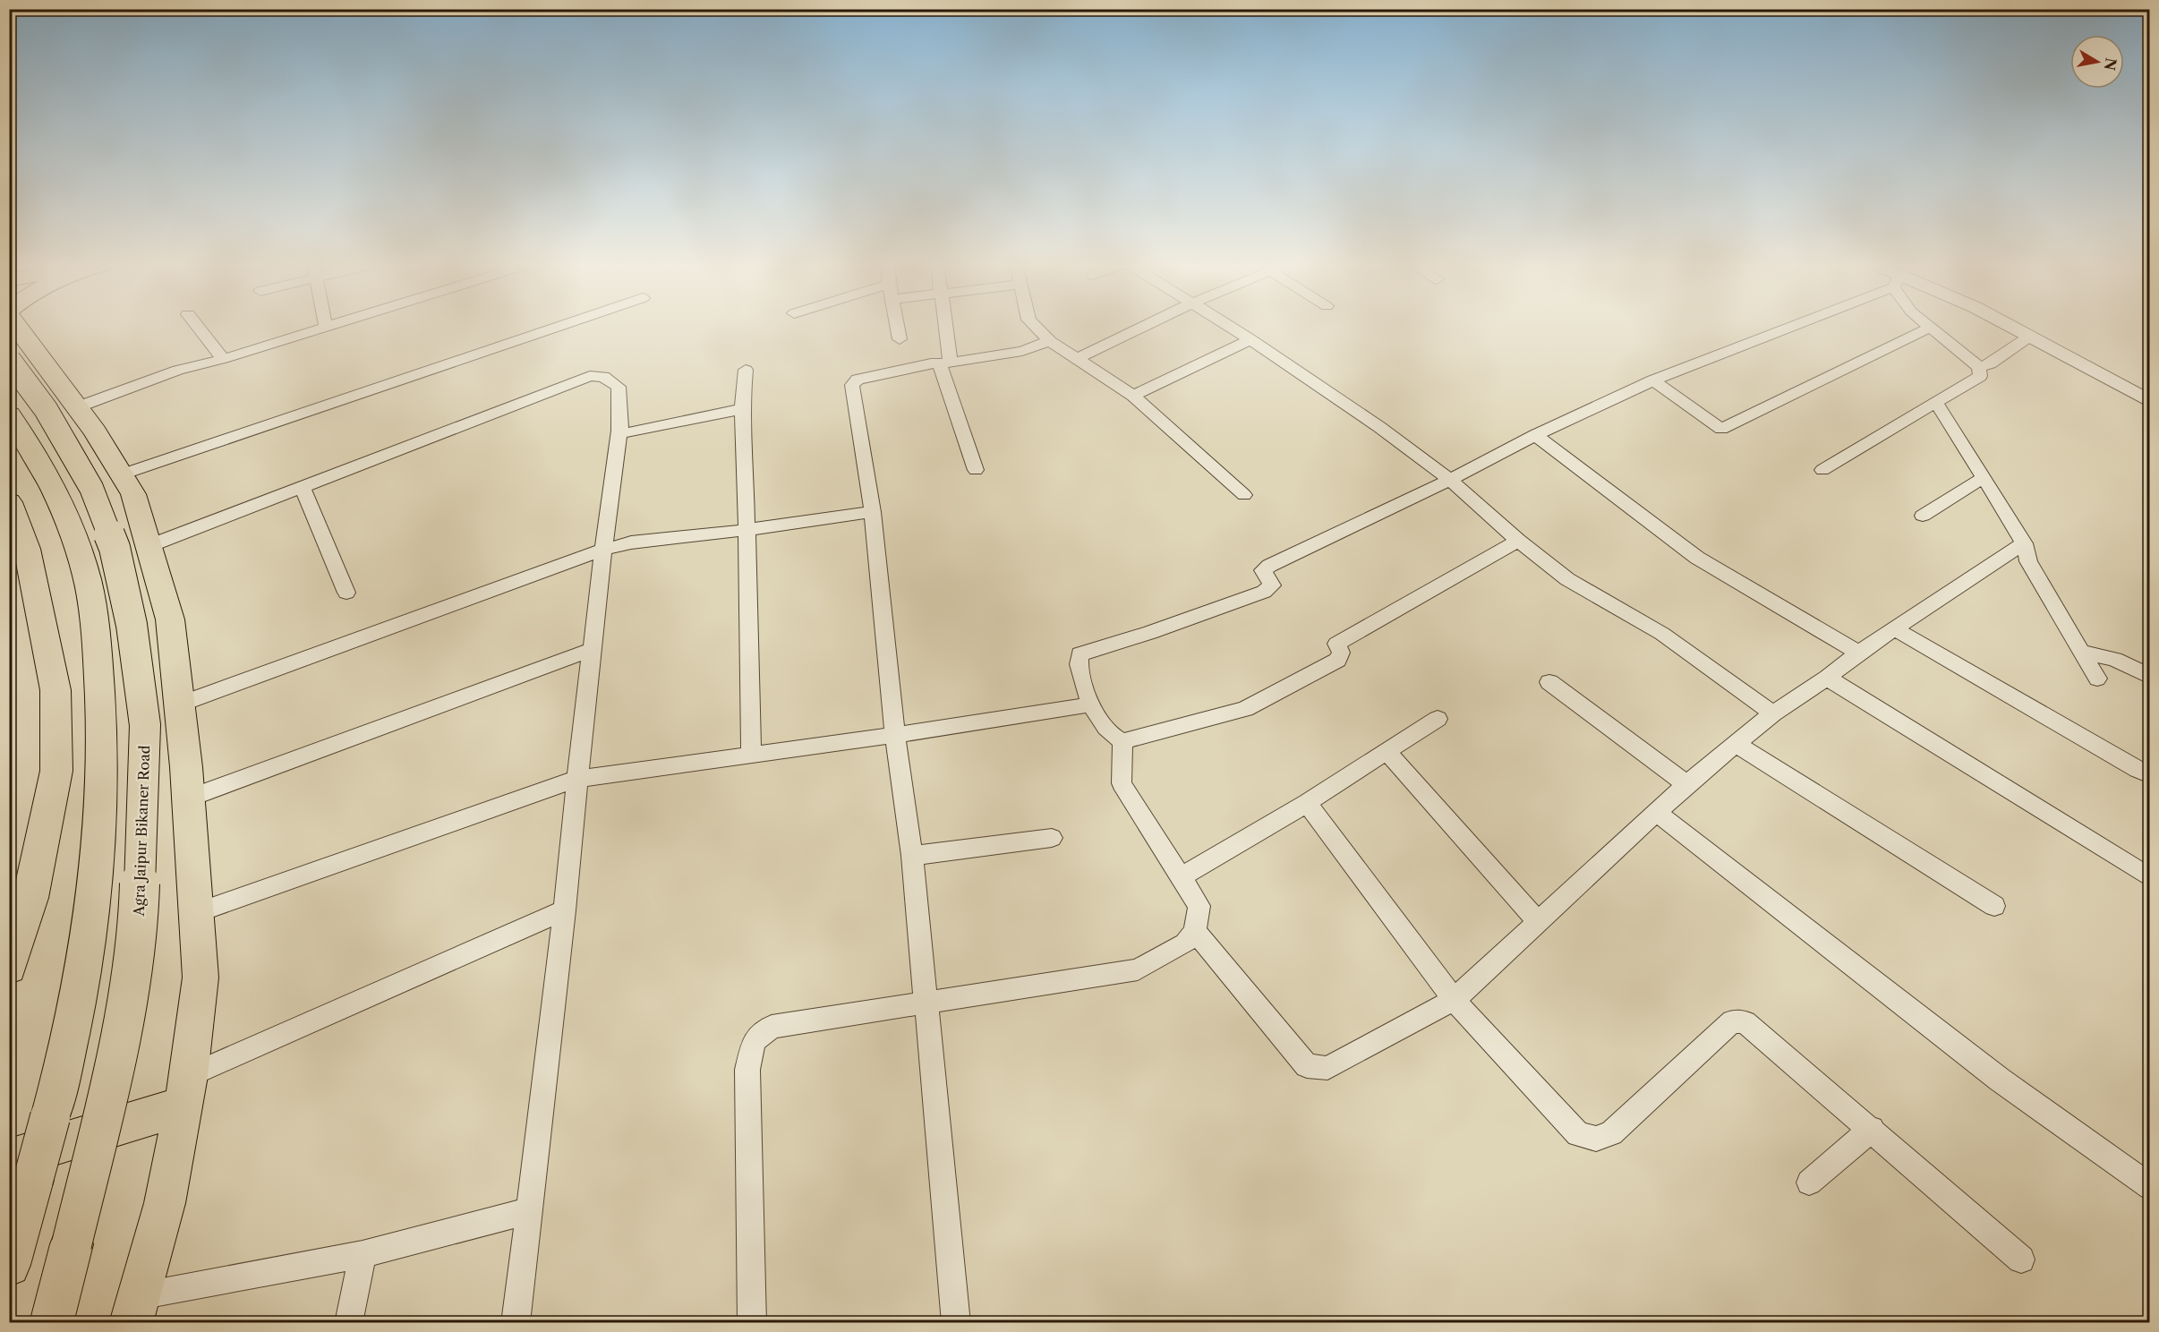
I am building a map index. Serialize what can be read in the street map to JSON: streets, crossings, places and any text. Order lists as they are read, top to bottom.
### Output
{
  "streets": {
    "highway": ["Agra Jaipur Bikaner Road"]
  },
  "north": "right"
}
